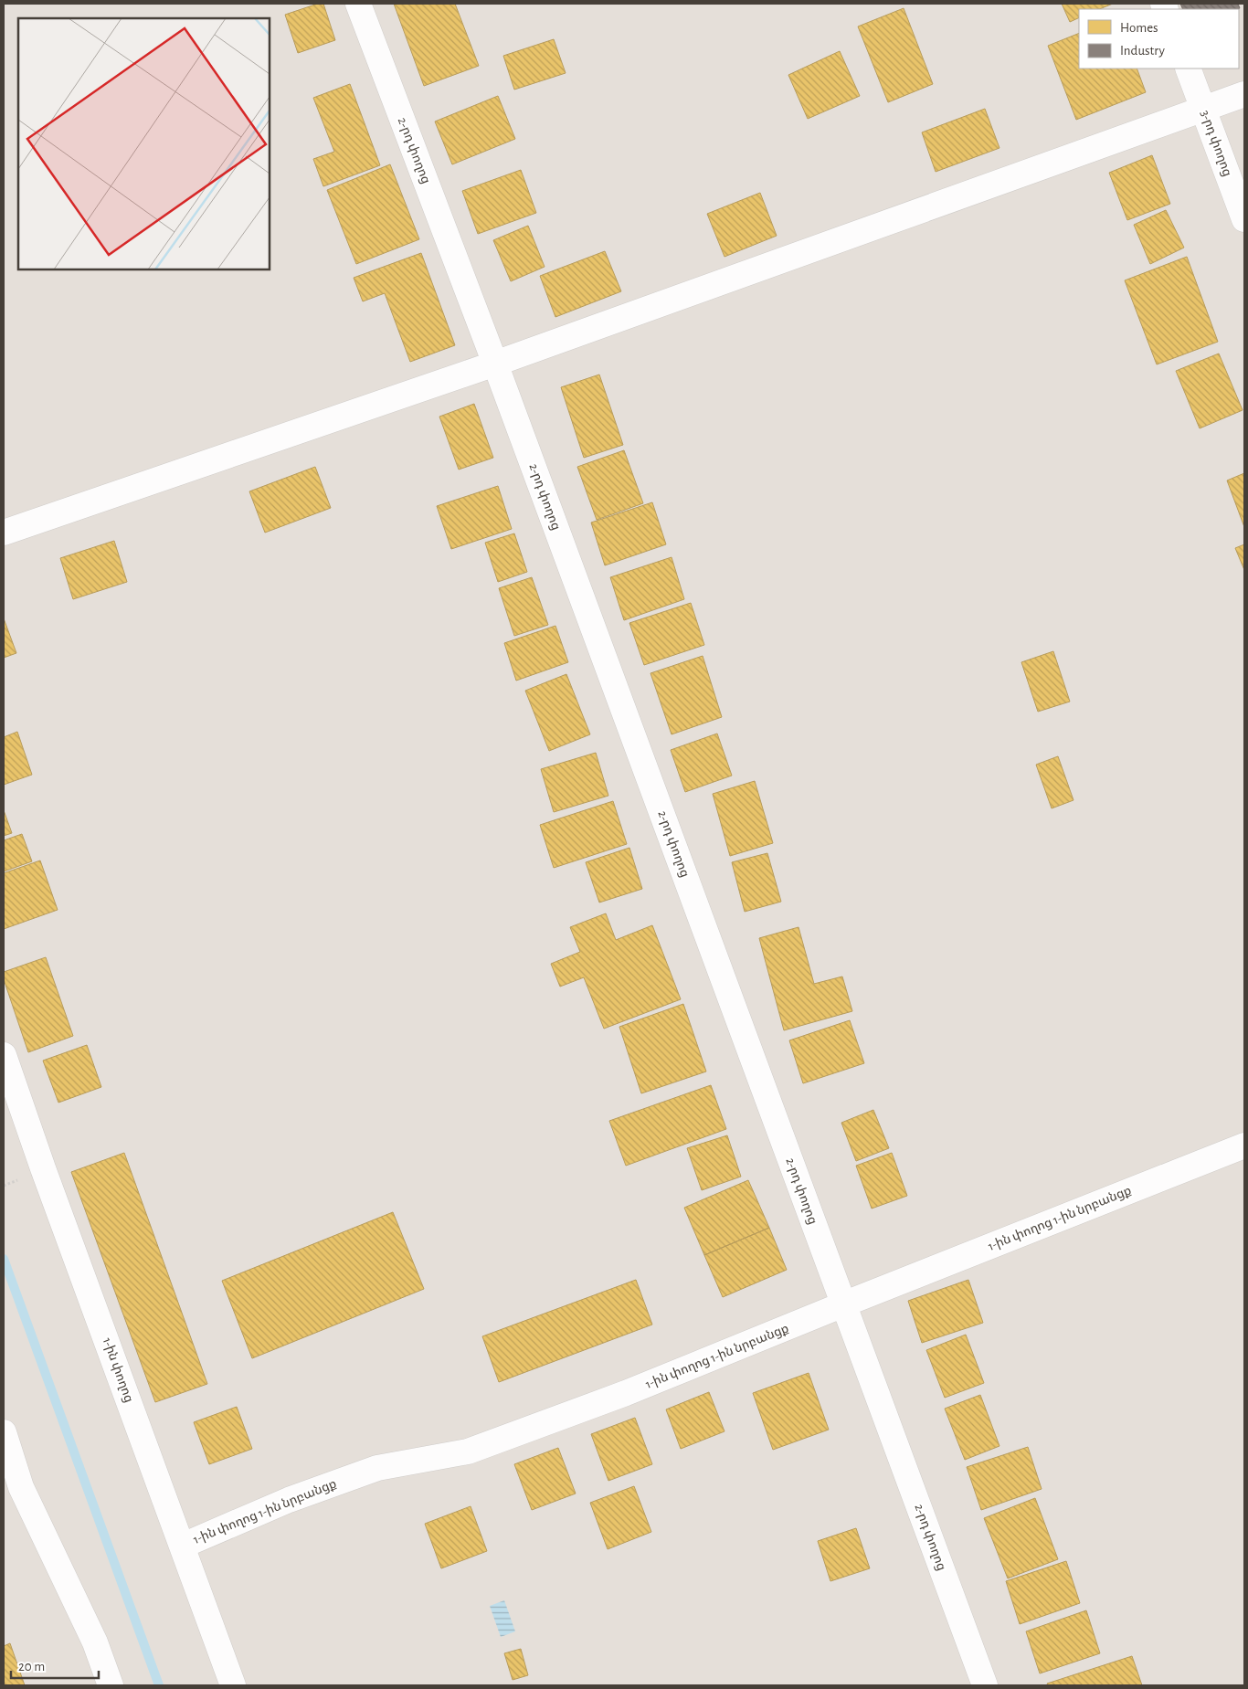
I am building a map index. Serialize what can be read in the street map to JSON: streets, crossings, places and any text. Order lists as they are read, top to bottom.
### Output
{
  "streets": {
    "street": [
      "3-րդ փողոց",
      "2-րդ փողոց",
      "1-ին փողոց 1-ին նրբանցք",
      "1-ին փողոց"
    ]
  },
  "crossings": [
    ["2-րդ փողոց", "1-ին փողոց 1-ին նրբանցք"],
    ["1-ին փողոց 1-ին նրբանցք", "1-ին փողոց"]
  ],
  "legend": ["Homes", "Industry"],
  "scale_bar": "20 m"
}
